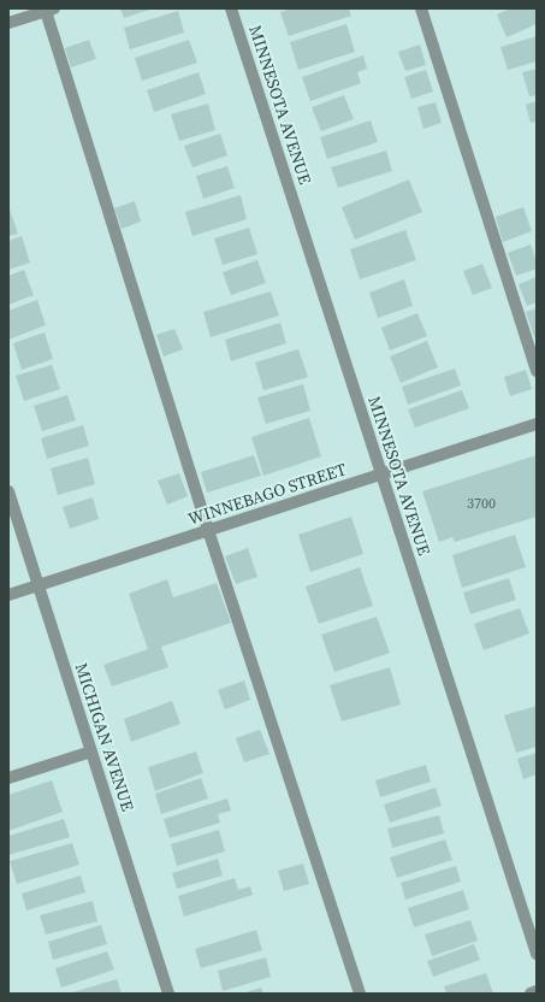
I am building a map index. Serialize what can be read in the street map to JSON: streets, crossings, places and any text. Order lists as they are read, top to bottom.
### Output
{
  "streets": {
    "street": ["MINNESOTA AVENUE", "WINNEBAGO STREET", "MICHIGAN AVENUE"]
  },
  "crossings": [
    ["MINNESOTA AVENUE", "WINNEBAGO STREET"],
    ["WINNEBAGO STREET", "MICHIGAN AVENUE"]
  ],
  "house_numbers": ["3700"]
}
